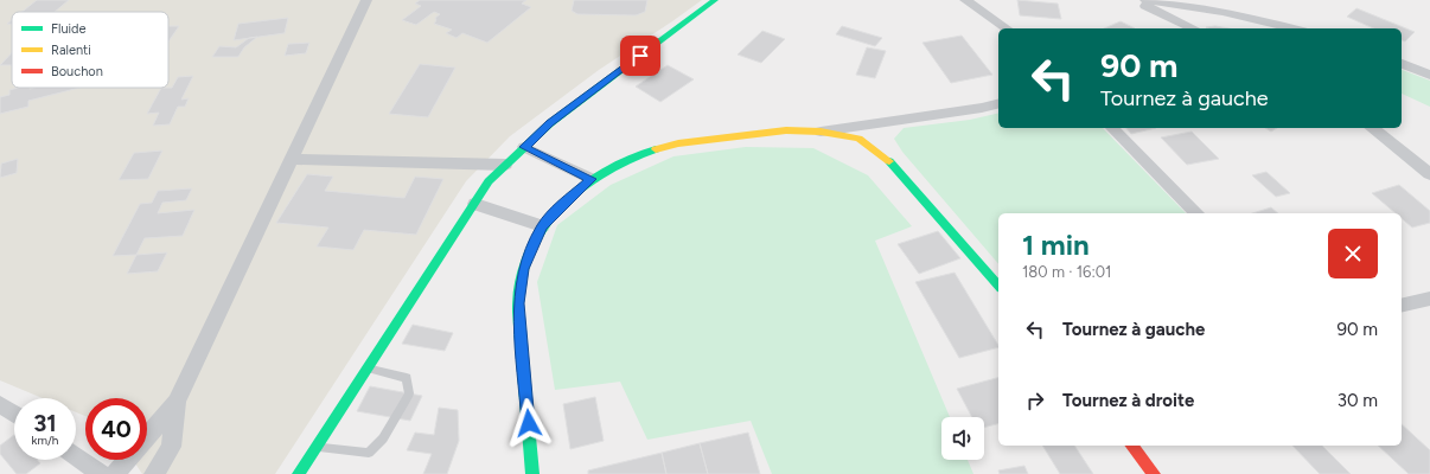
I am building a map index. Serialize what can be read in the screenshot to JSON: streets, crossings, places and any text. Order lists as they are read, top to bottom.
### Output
{
  "legend": ["Fluide", "Ralenti", "Bouchon"],
  "page": {
    "turn": ["90 m", "Tournez à gauche"],
    "heading": ["1 min", "180 m · 16:01"],
    "list": [
      {
        "name": "Tournez à gauche",
        "value": "90 m"
      },
      {
        "name": "Tournez à droite",
        "value": "30 m"
      }
    ],
    "speed": "31 km/h",
    "limit": "40"
  }
}
